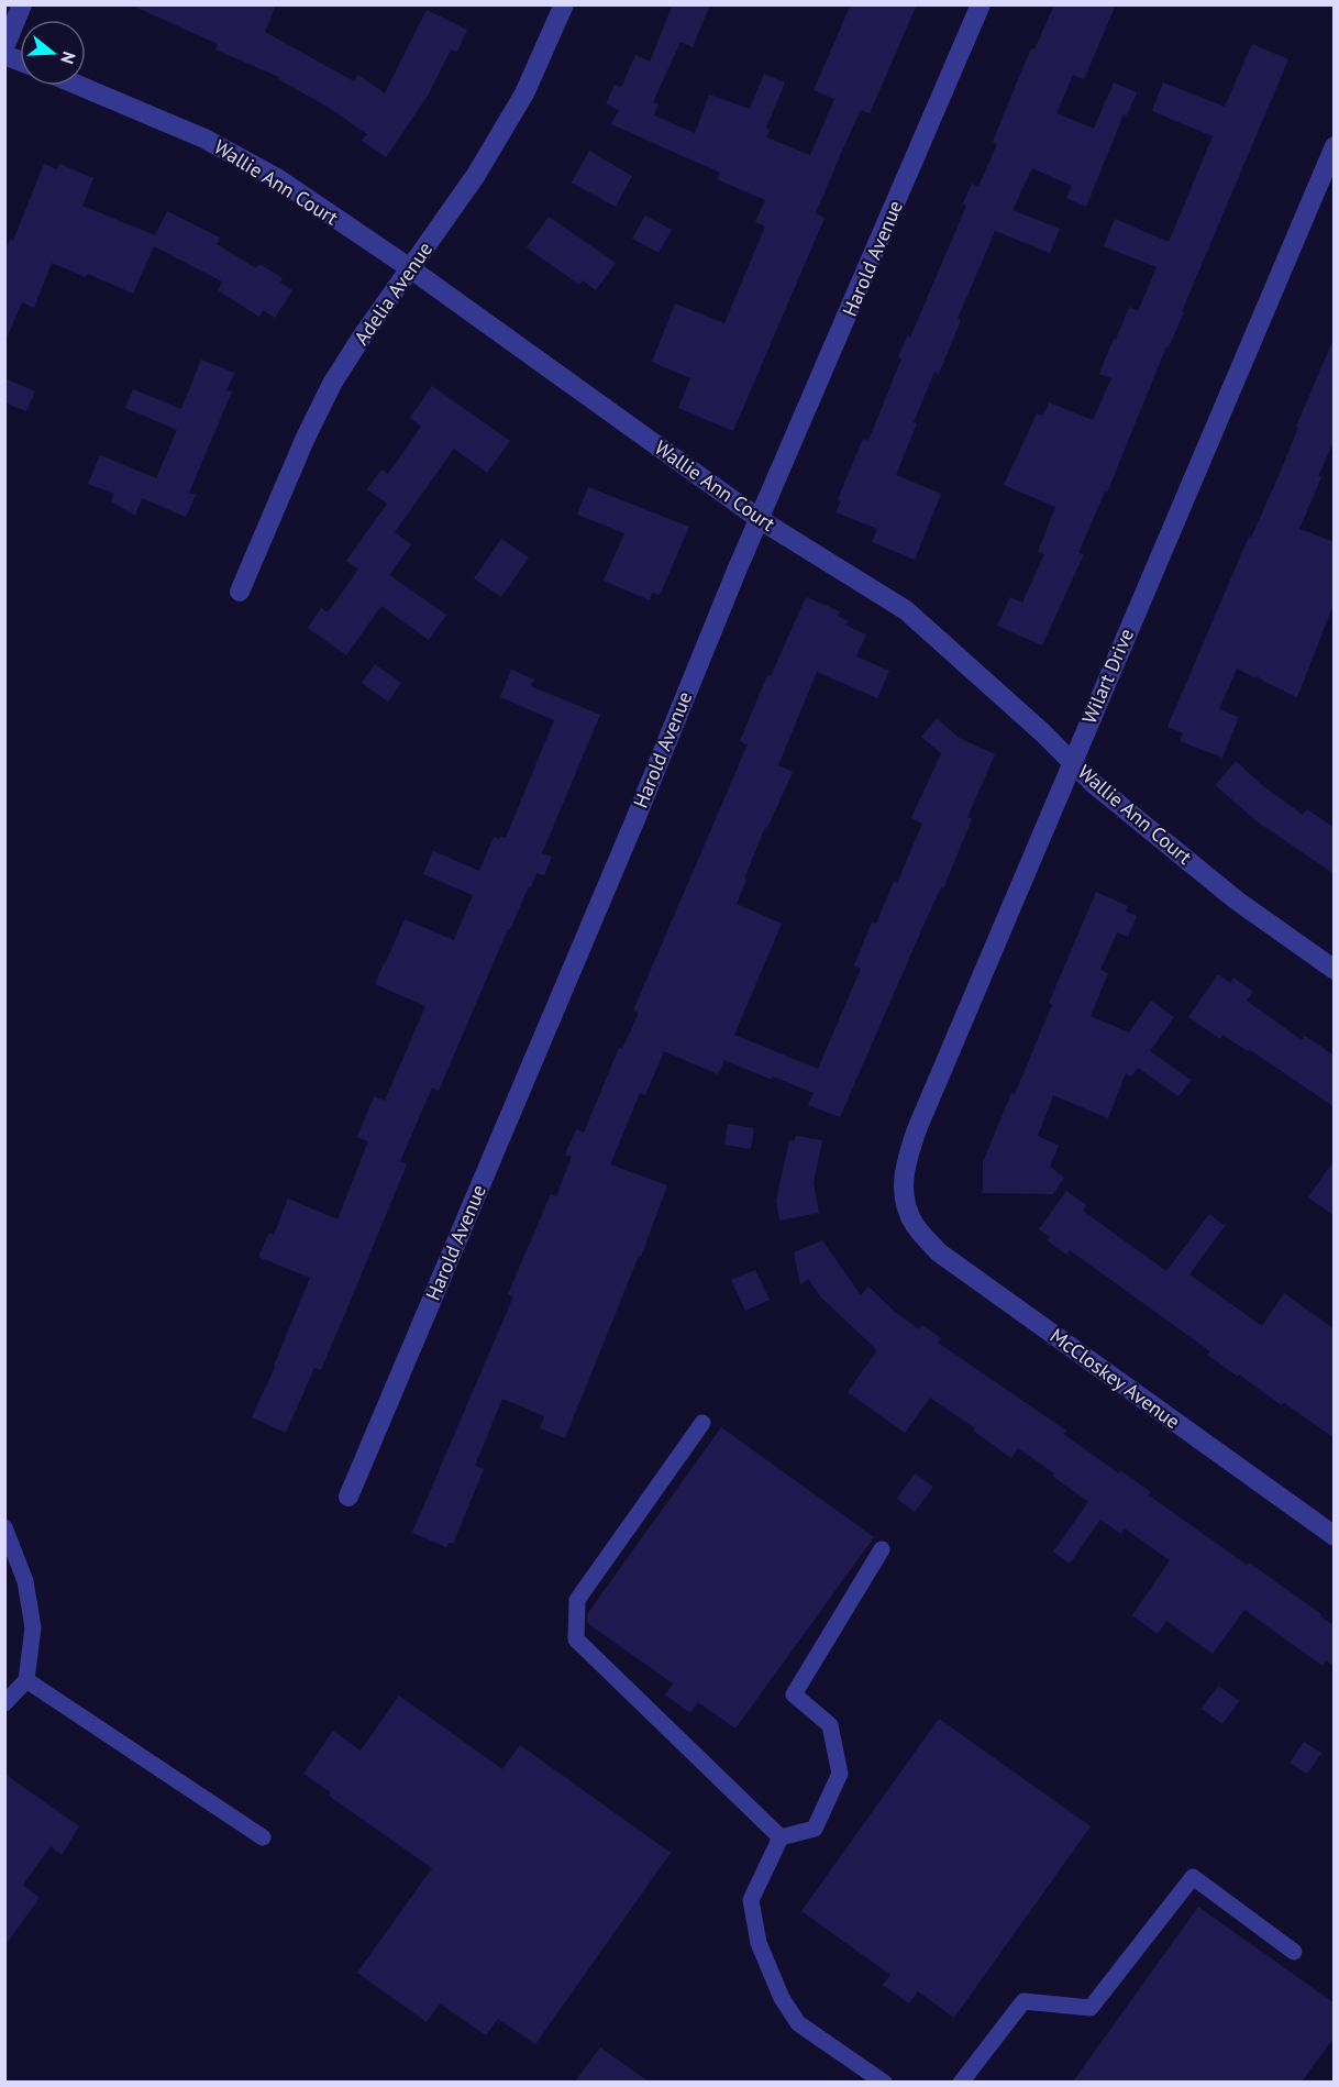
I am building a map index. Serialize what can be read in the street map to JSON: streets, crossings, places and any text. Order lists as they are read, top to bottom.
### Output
{
  "streets": {
    "street": [
      "Wallie Ann Court",
      "Harold Avenue",
      "Adelia Avenue",
      "Wilart Drive",
      "McCloskey Avenue"
    ]
  },
  "crossings": [
    ["Wallie Ann Court", "Harold Avenue"],
    ["Wallie Ann Court", "Adelia Avenue"],
    ["Wallie Ann Court", "Wilart Drive"],
    ["Wilart Drive", "McCloskey Avenue"]
  ],
  "north": "right"
}
